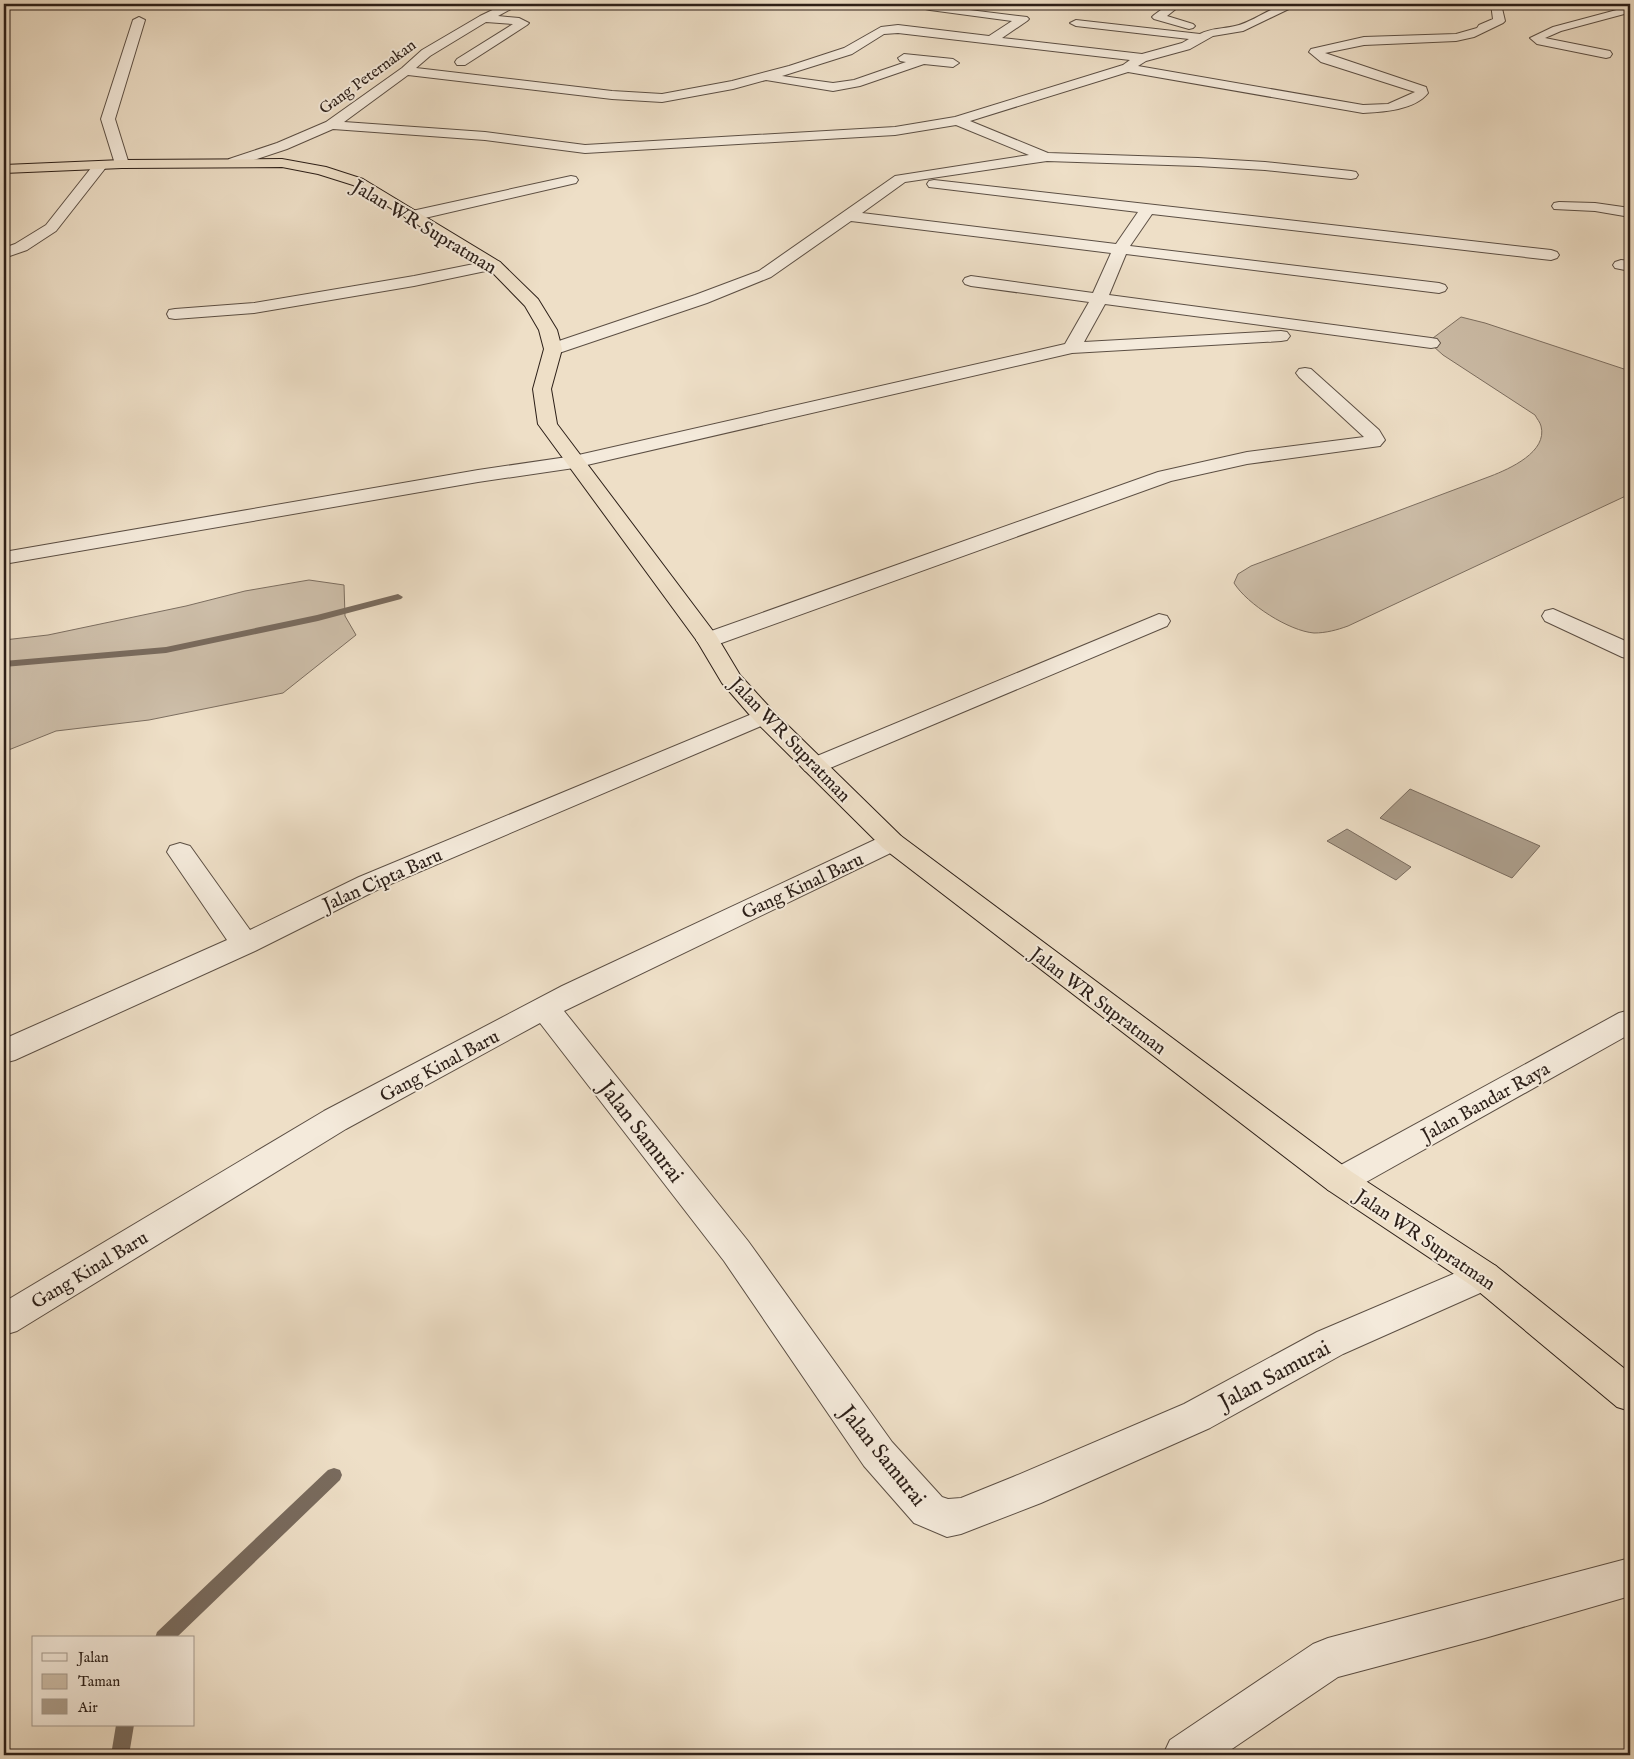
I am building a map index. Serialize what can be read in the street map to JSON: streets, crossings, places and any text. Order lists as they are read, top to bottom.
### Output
{
  "streets": {
    "highway": ["Jalan WR Supratman"],
    "street": [
      "Gang Peternakan",
      "Jalan Cipta Baru",
      "Gang Kinal Baru",
      "Jalan Bandar Raya",
      "Jalan Samurai"
    ]
  },
  "crossings": [
    ["Gang Peternakan", "Jalan WR Supratman"],
    ["Jalan WR Supratman", "Jalan Cipta Baru"],
    ["Jalan WR Supratman", "Gang Kinal Baru"],
    ["Jalan WR Supratman", "Jalan Bandar Raya"],
    ["Jalan WR Supratman", "Jalan Samurai"],
    ["Gang Kinal Baru", "Jalan Samurai"]
  ],
  "legend": ["Jalan", "Taman", "Air"]
}
